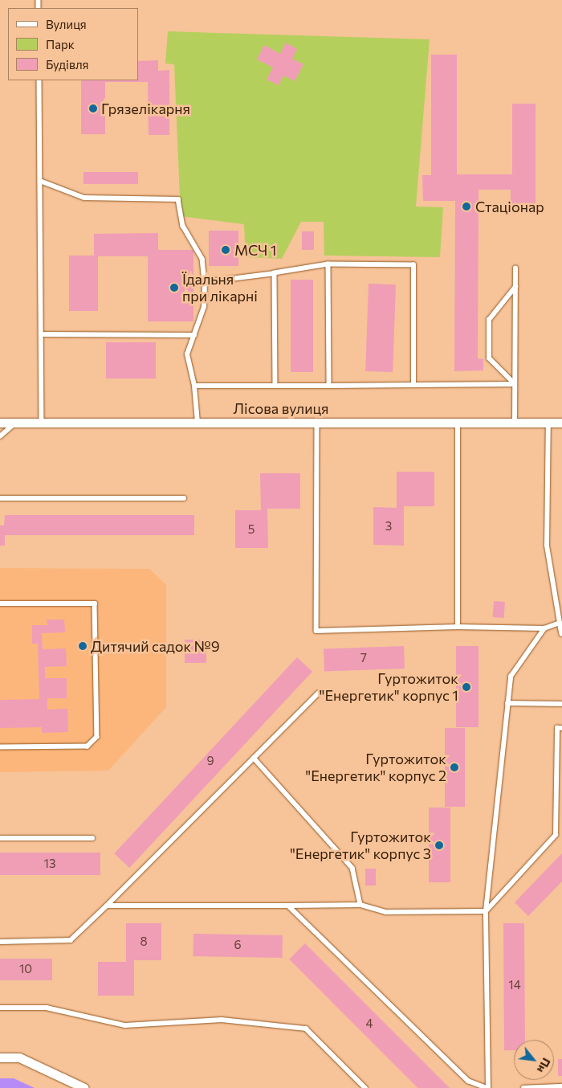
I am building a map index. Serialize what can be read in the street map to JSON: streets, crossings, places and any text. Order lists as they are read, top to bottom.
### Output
{
  "streets": {
    "street": ["Лісова вулиця"]
  },
  "places": [
    "Грязелікарня",
    "Стаціонар",
    "МСЧ 1",
    "Їдальня при лікарні",
    "Дитячий садок №9",
    "Гуртожиток \"Енергетик\" корпус 1",
    "Гуртожиток \"Енергетик\" корпус 2",
    "Гуртожиток \"Енергетик\" корпус 3"
  ],
  "house_numbers": [
    "3",
    "5",
    "7",
    "9",
    "13",
    "8",
    "6",
    "10",
    "14",
    "4"
  ],
  "legend": ["Вулиця", "Парк", "Будівля"],
  "north": "bottom right"
}
